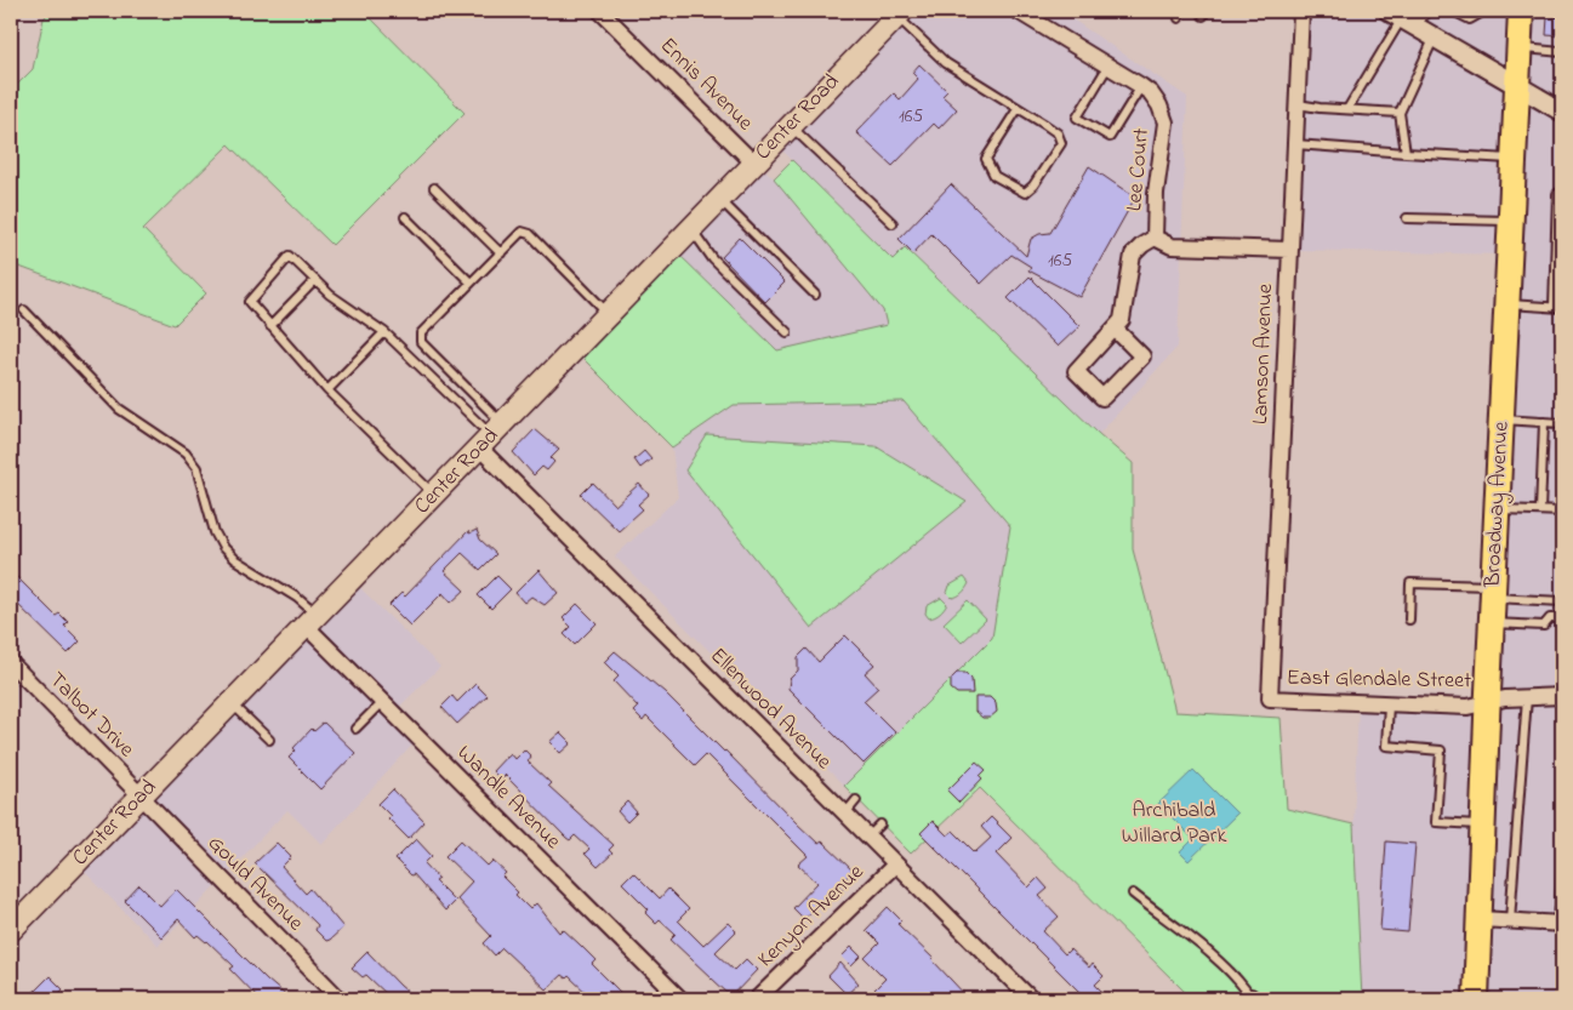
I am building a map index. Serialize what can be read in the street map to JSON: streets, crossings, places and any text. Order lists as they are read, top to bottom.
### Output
{
  "streets": {
    "main road": ["Center Road", "Broadway Avenue"],
    "street": [
      "Ennis Avenue",
      "Lee Court",
      "Lamson Avenue",
      "East Glendale Street",
      "Ellenwood Avenue",
      "Talbot Drive",
      "Wandle Avenue",
      "Gould Avenue",
      "Kenyon Avenue"
    ]
  },
  "crossings": [
    ["Ennis Avenue", "Center Road"],
    ["Center Road", "Ellenwood Avenue"],
    ["Center Road", "Talbot Drive"],
    ["Center Road", "Wandle Avenue"],
    ["Center Road", "Gould Avenue"],
    ["Lee Court", "Lamson Avenue"],
    ["Lamson Avenue", "East Glendale Street"],
    ["Broadway Avenue", "East Glendale Street"],
    ["Ellenwood Avenue", "Kenyon Avenue"],
    ["Talbot Drive", "Gould Avenue"]
  ],
  "parks": ["Archibald Willard Park"],
  "house_numbers": ["165", "165"]
}
